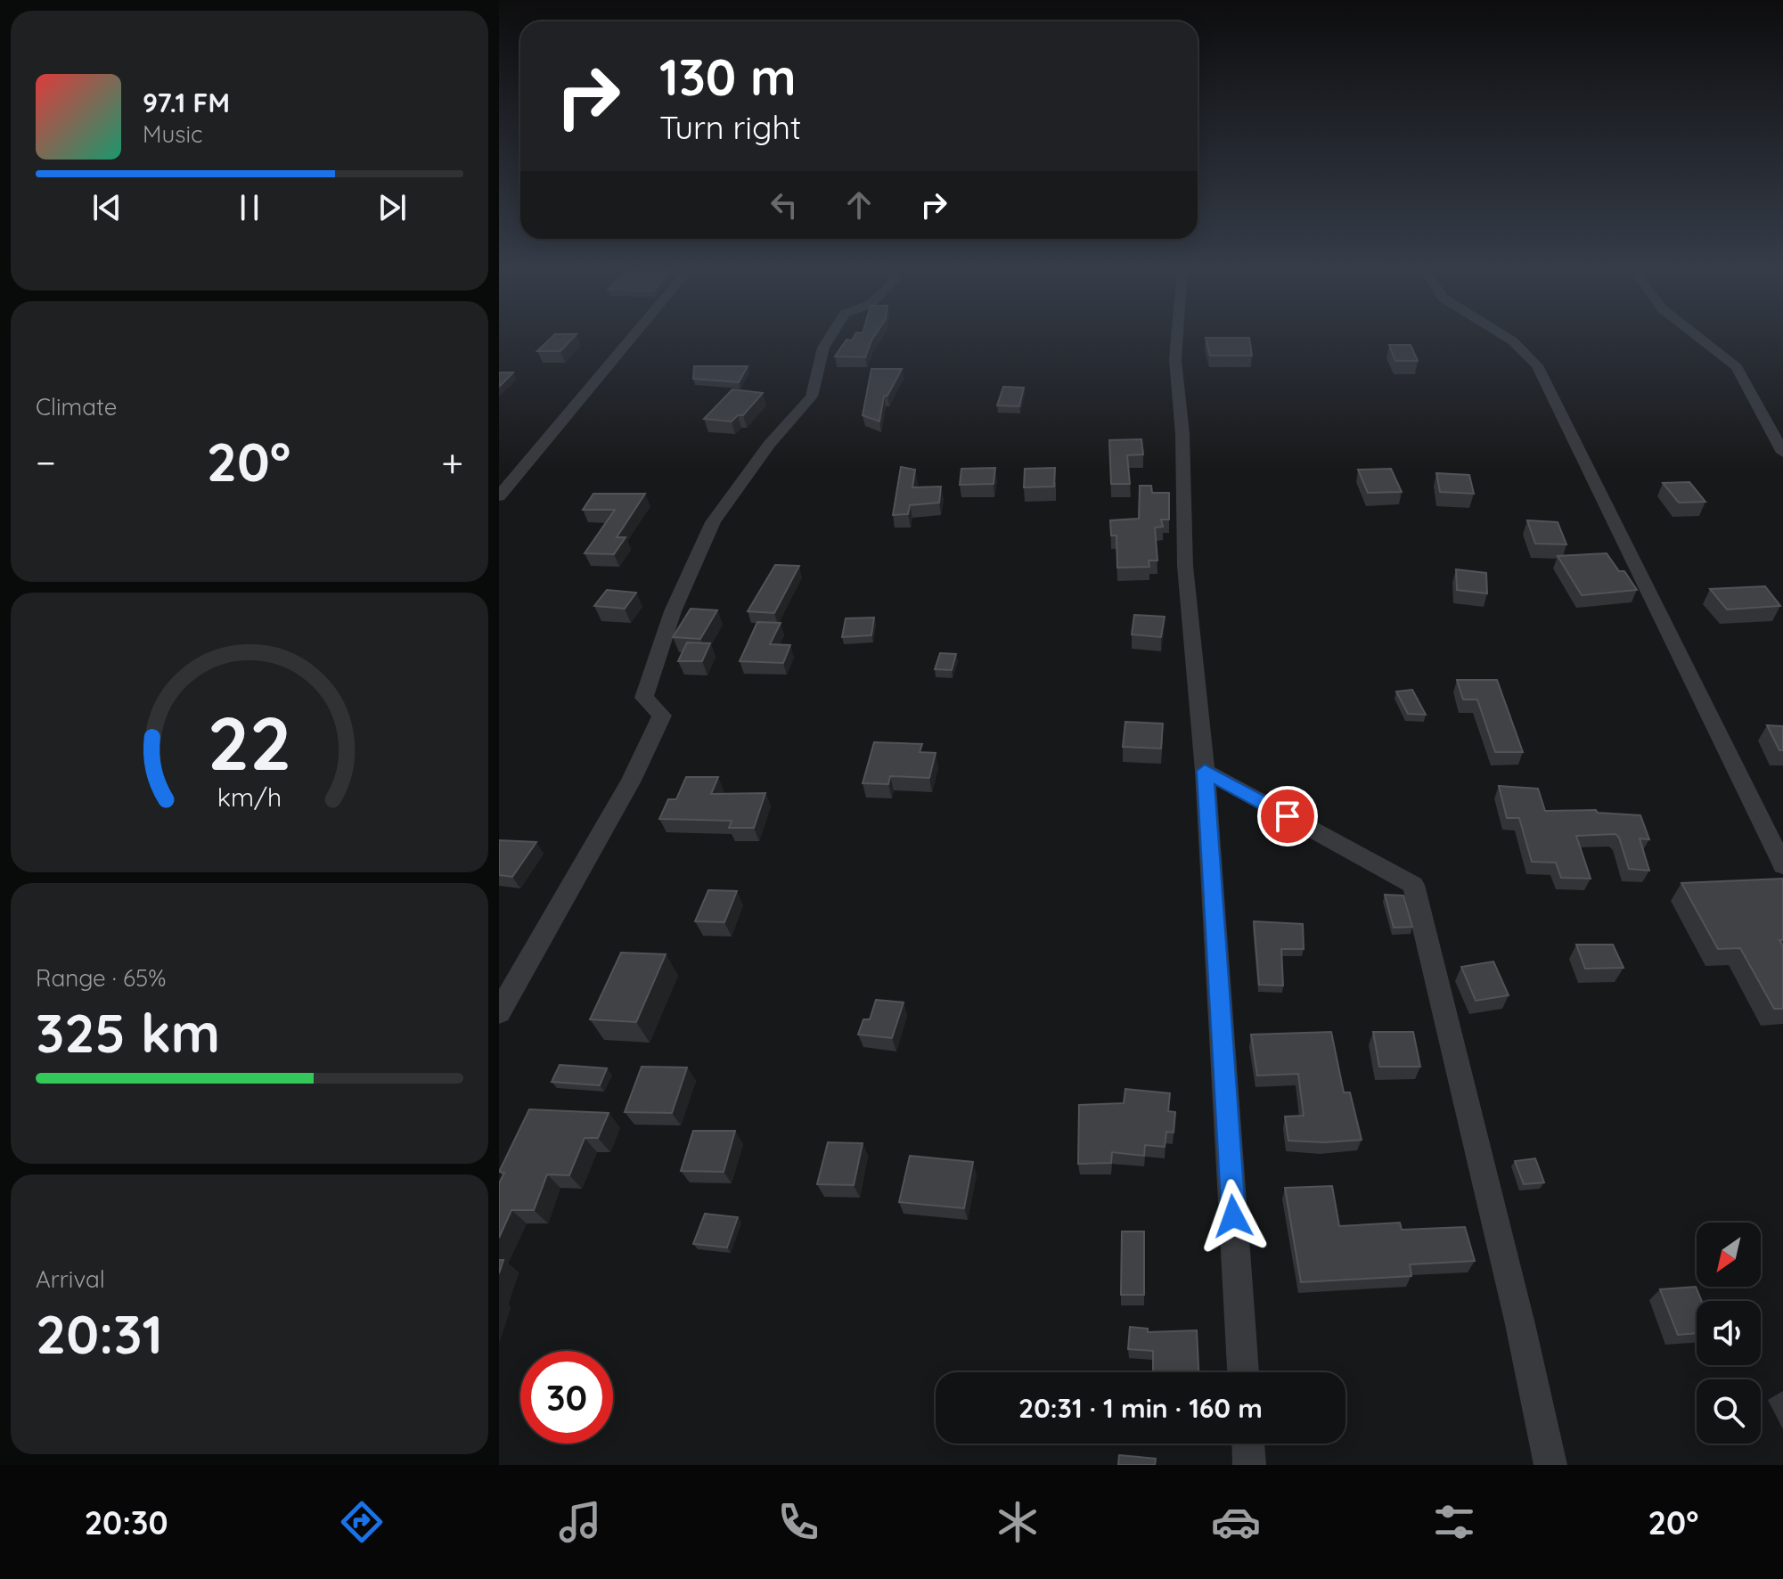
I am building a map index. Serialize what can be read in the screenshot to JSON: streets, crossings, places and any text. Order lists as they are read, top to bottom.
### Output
{
  "north": "bottom left",
  "page": {
    "turn": ["130 m", "Turn right"],
    "song": ["97.1 FM", "Music"],
    "tile": [
      "Climate",
      ["Range · 65%", "325 km"],
      ["Arrival", "20:31"]
    ],
    "heat": ["−", "20°", "+"],
    "limit": "30",
    "trip": "20:31 · 1 min · 160 m",
    "tabs": ["20:30", "20°"],
    "gauge": ["22", "km/h"]
  }
}
